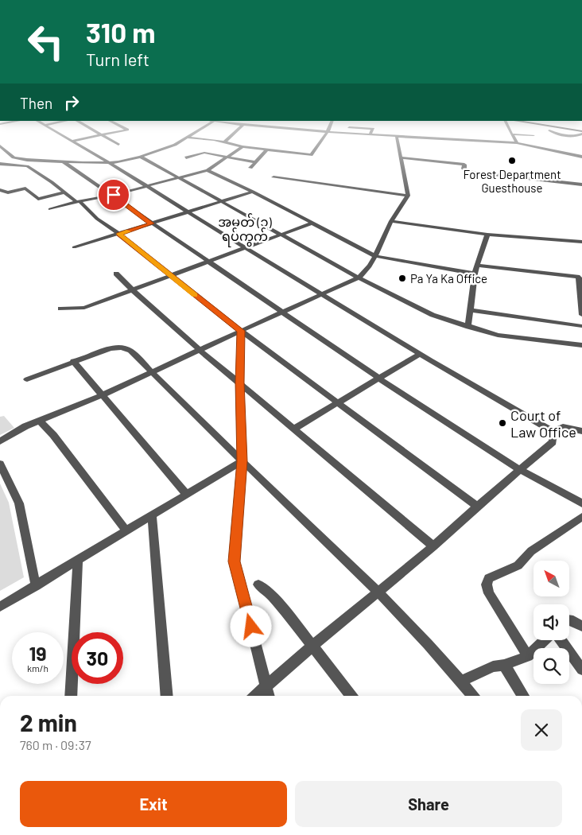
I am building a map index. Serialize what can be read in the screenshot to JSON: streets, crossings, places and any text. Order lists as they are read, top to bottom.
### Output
{
  "districts": ["အမှတ် (၁) ရပ်ကွက်"],
  "places": ["Forest Department Guesthouse", "Pa Ya Ka Office", "Court of Law Office"],
  "north": "top left",
  "page": {
    "turn": ["310 m", "Turn left"],
    "then": "Then",
    "speed": "19 km/h",
    "limit": "30",
    "heading": ["2 min", "760 m · 09:37"],
    "buttons": ["Exit", "Share"]
  }
}
